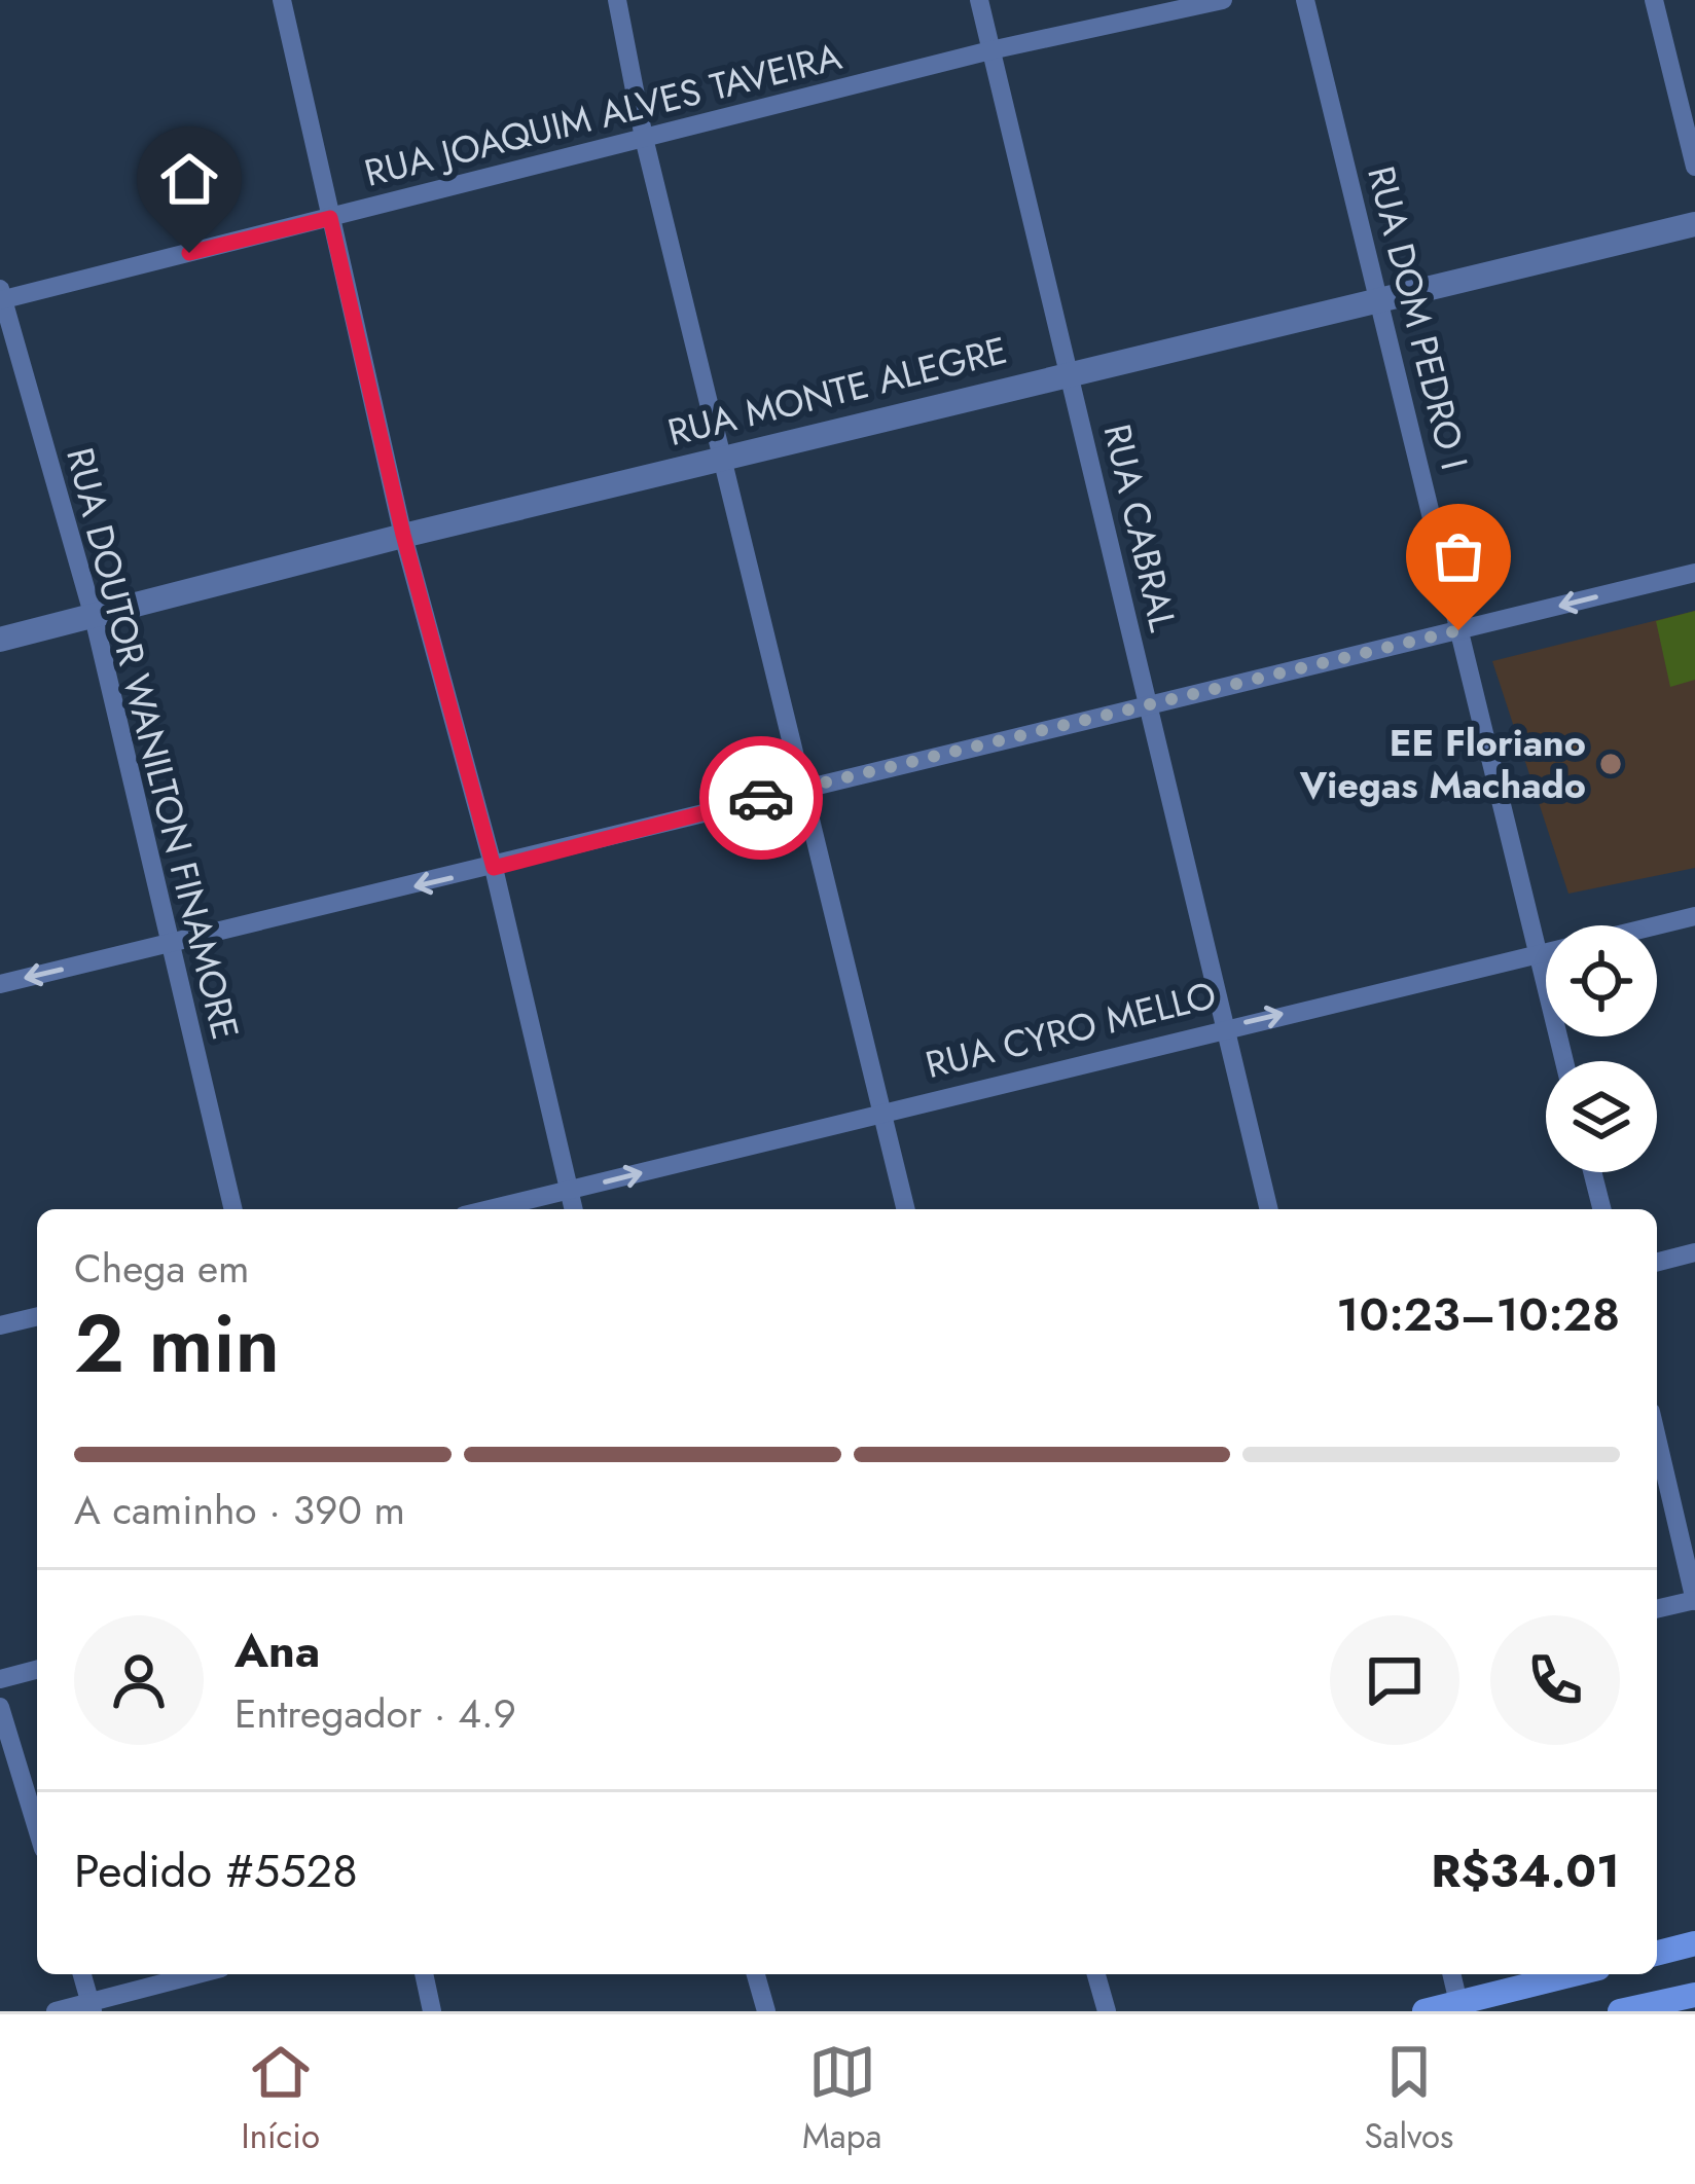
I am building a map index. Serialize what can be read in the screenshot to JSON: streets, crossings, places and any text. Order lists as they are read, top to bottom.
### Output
{
  "streets": {
    "street": [
      "RUA JOAQUIM ALVES TAVEIRA",
      "RUA DOM PEDRO I",
      "RUA MONTE ALEGRE",
      "RUA CABRAL",
      "RUA DOUTOR WANILTON FINAMORE",
      "RUA CYRO MELLO"
    ]
  },
  "crossings": [
    ["RUA JOAQUIM ALVES TAVEIRA", "RUA CABRAL"],
    ["RUA JOAQUIM ALVES TAVEIRA", "RUA DOUTOR WANILTON FINAMORE"],
    ["RUA DOM PEDRO I", "RUA MONTE ALEGRE"],
    ["RUA DOM PEDRO I", "RUA CYRO MELLO"],
    ["RUA MONTE ALEGRE", "RUA CABRAL"],
    ["RUA MONTE ALEGRE", "RUA DOUTOR WANILTON FINAMORE"],
    ["RUA CABRAL", "RUA CYRO MELLO"]
  ],
  "one_way": ["RUA CYRO MELLO"],
  "places": ["EE Floriano Viegas Machado"],
  "page": {
    "heading": ["2 min", "Chega em", "10:23–10:28"],
    "panel": [
      "Ana",
      "Entregador · 4.9",
      "Pedido #5528",
      "R$34.01"
    ],
    "bar": "A caminho · 390 m",
    "tabs": ["Início", "Mapa", "Salvos"]
  }
}
